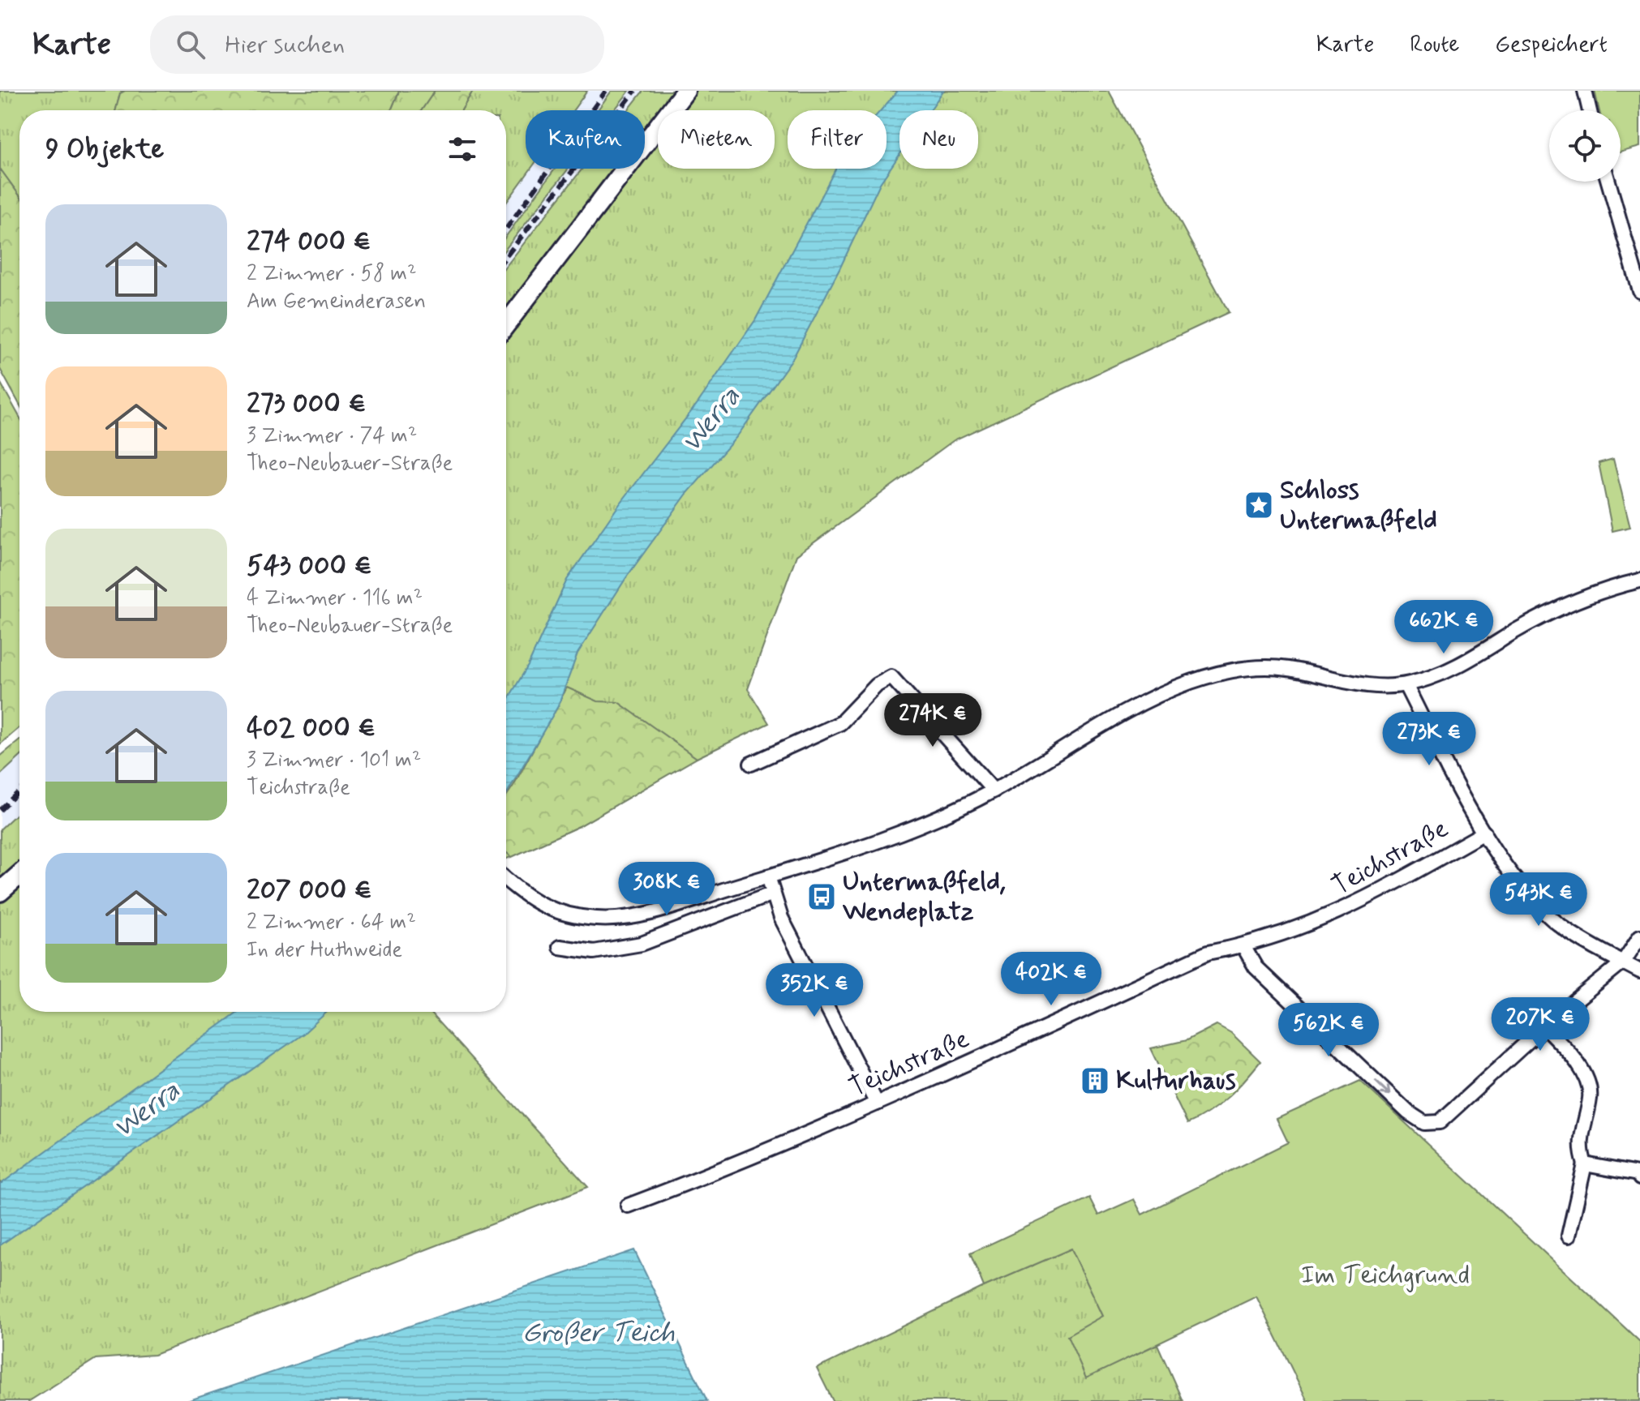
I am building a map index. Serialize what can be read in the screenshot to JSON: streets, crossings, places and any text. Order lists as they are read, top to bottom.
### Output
{
  "streets": {
    "street": ["Teichstraße"]
  },
  "water": ["Werra", "Großer Teich"],
  "parks": ["Im Teichgrund"],
  "places": {
    "place": ["Schloss Untermaßfeld"],
    "bus stop": ["Untermaßfeld, Wendeplatz"],
    "building": ["Kulturhaus"]
  },
  "page": {
    "header": "Karte",
    "search": "Hier suchen",
    "nav": ["Karte", "Route", "Gespeichert"],
    "chip": [
      "Kaufen",
      "Mieten",
      "Filter",
      "Neu"
    ],
    "heading": "9 Objekte",
    "list": [
      {
        "name": "274 000 €",
        "note": "2 Zimmer · 58 m² · Am Gemeinderasen"
      },
      {
        "name": "273 000 €",
        "note": "3 Zimmer · 74 m² · Theo-Neubauer-Straße"
      },
      {
        "name": "543 000 €",
        "note": "4 Zimmer · 116 m² · Theo-Neubauer-Straße"
      },
      {
        "name": "402 000 €",
        "note": "3 Zimmer · 101 m² · Teichstraße"
      },
      {
        "name": "207 000 €",
        "note": "2 Zimmer · 64 m² · In der Huthweide"
      }
    ],
    "price": [
      "662K €",
      "274K €",
      "273K €",
      "308K €",
      "543K €",
      "402K €",
      "352K €",
      "207K €",
      "562K €"
    ]
  }
}
